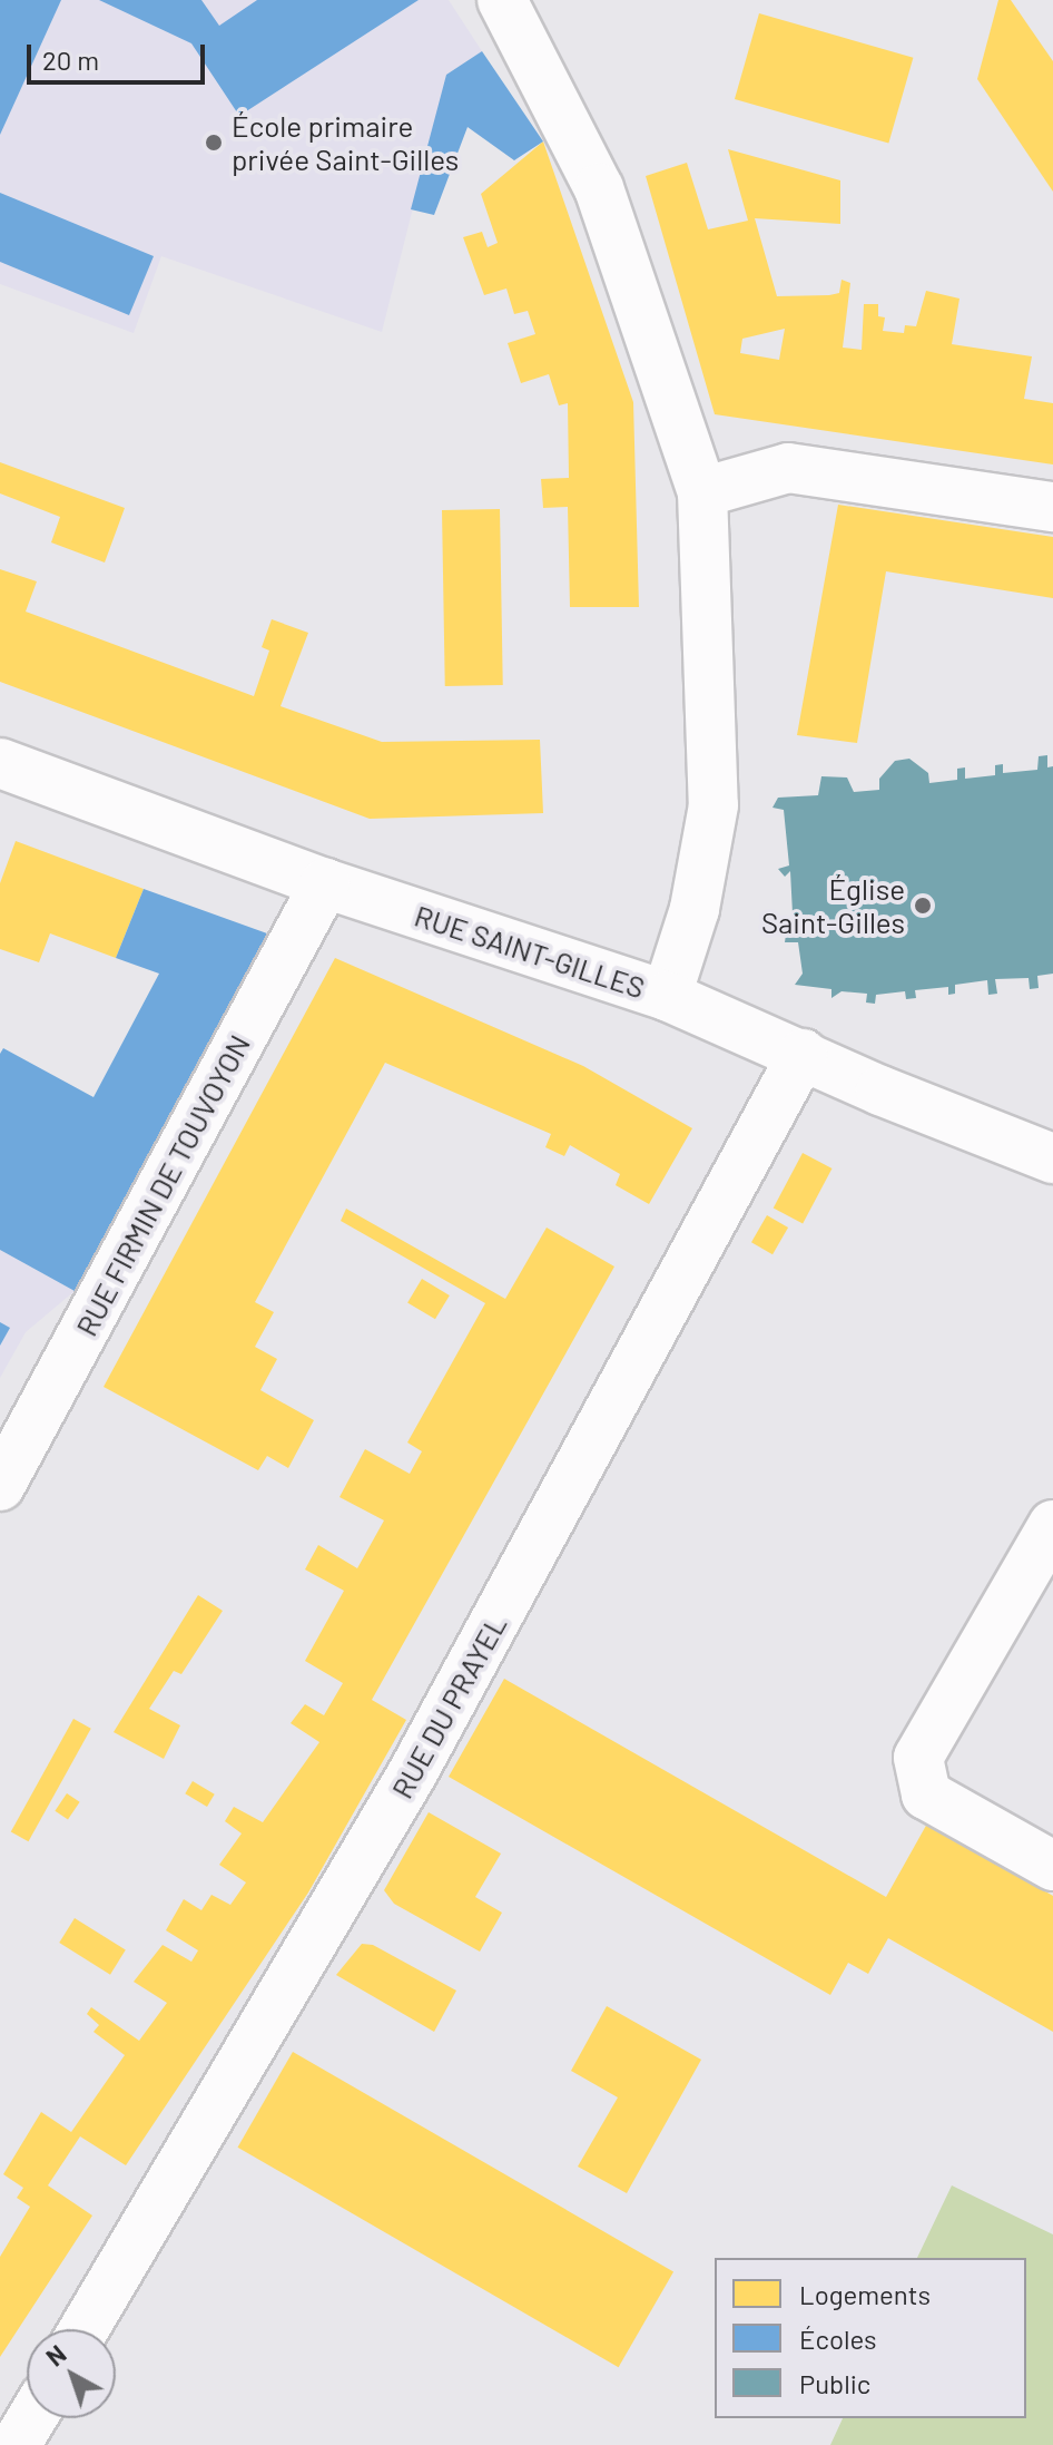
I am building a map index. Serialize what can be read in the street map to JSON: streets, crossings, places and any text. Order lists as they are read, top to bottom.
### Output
{
  "streets": {
    "street": ["RUE SAINT-GILLES", "RUE FIRMIN DE TOUVOYON", "RUE DU PRAYEL"]
  },
  "crossings": [
    ["RUE SAINT-GILLES", "RUE FIRMIN DE TOUVOYON"],
    ["RUE SAINT-GILLES", "RUE DU PRAYEL"]
  ],
  "places": ["École primaire privée Saint-Gilles", "Église Saint-Gilles"],
  "legend": ["Logements", "Écoles", "Public"],
  "scale_bar": "20 m",
  "north": "top left"
}
